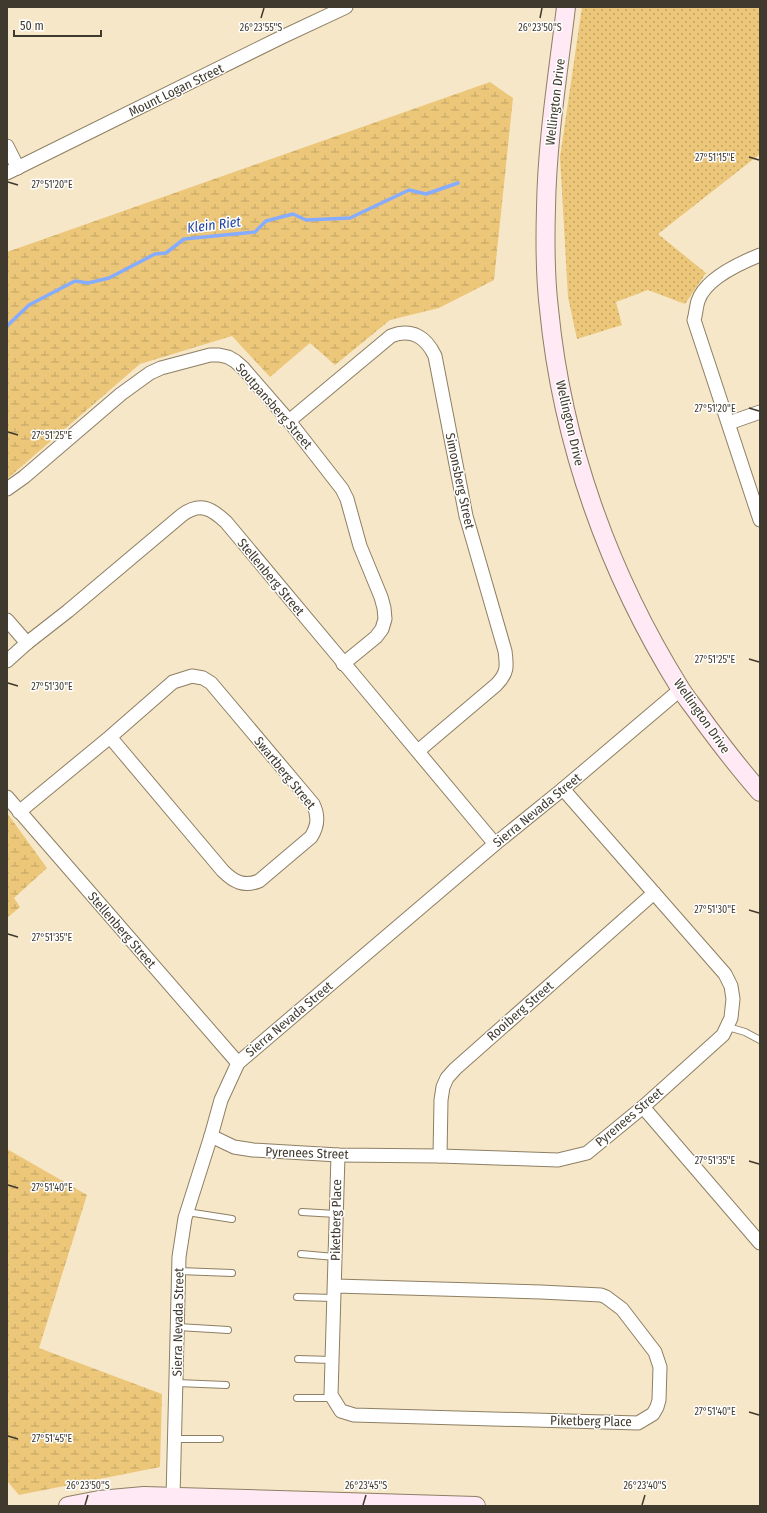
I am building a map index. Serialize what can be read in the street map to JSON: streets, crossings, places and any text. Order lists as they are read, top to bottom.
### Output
{
  "streets": {
    "street": [
      "Mount Logan Street",
      "Wellington Drive",
      "Soutpansberg Street",
      "Simonsberg Street",
      "Stellenberg Street",
      "Swartberg Street",
      "Sierra Nevada Street",
      "Rooiberg Street",
      "Pyrenees Street",
      "Piketberg Place"
    ]
  },
  "crossings": [
    ["Wellington Drive", "Sierra Nevada Street"],
    ["Soutpansberg Street", "Simonsberg Street"],
    ["Soutpansberg Street", "Stellenberg Street"],
    ["Simonsberg Street", "Stellenberg Street"],
    ["Stellenberg Street", "Swartberg Street"],
    ["Stellenberg Street", "Sierra Nevada Street"],
    ["Sierra Nevada Street", "Pyrenees Street"],
    ["Rooiberg Street", "Pyrenees Street"],
    ["Pyrenees Street", "Piketberg Place"]
  ],
  "water": ["Klein Riet"],
  "scale_bar": "50 m",
  "coordinates": [
    "26°23'55\"S",
    "26°23'50\"S",
    "27°51'15\"E",
    "27°51'20\"E",
    "27°51'25\"E",
    "27°51'30\"E",
    "27°51'35\"E",
    "27°51'40\"E",
    "27°51'45\"E",
    "26°23'45\"S",
    "26°23'40\"S"
  ]
}
